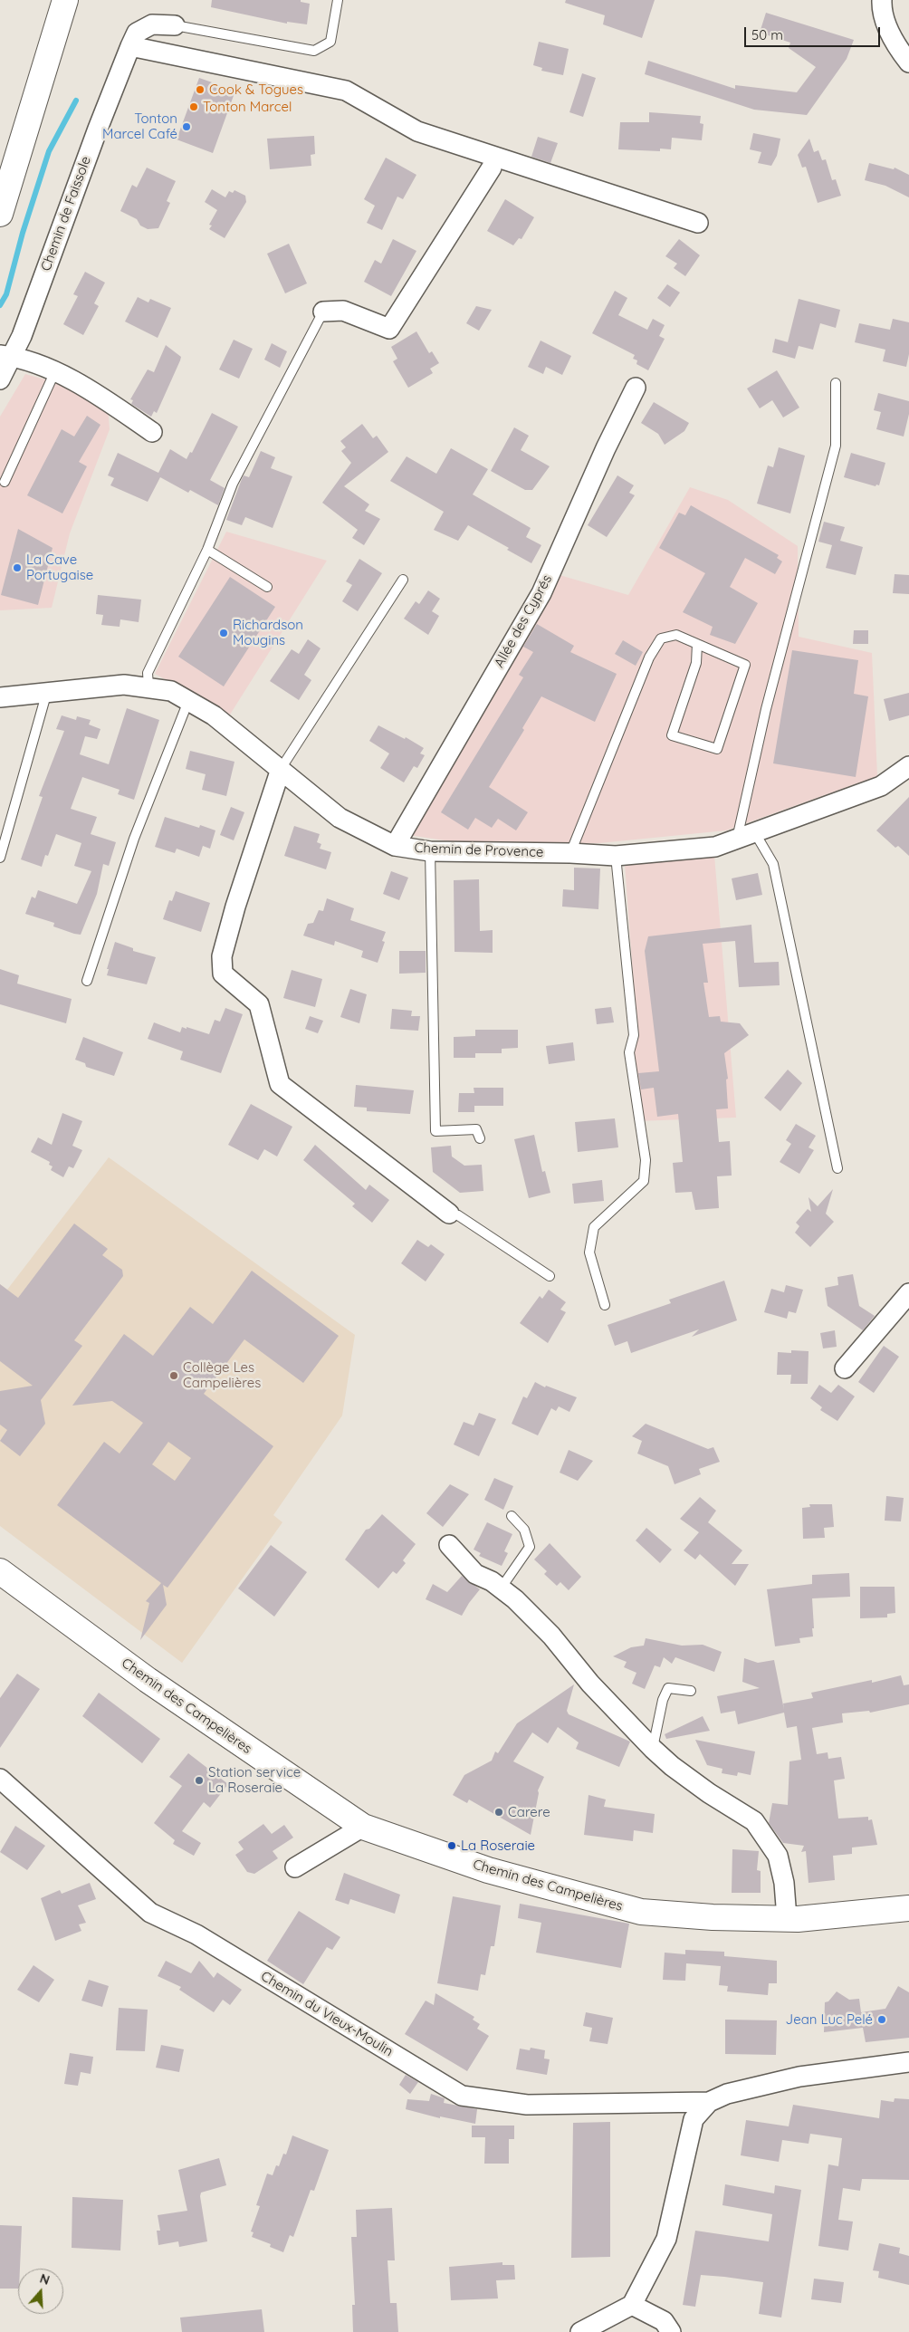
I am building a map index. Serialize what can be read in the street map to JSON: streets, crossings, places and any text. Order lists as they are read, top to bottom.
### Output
{
  "streets": {
    "main road": ["Chemin des Campelières"],
    "street": [
      "Chemin de Faissole",
      "Allée des Cyprés",
      "Chemin de Provence",
      "Chemin du Vieux-Moulin"
    ]
  },
  "crossings": [
    ["Allée des Cyprés", "Chemin de Provence"]
  ],
  "places": [
    "Cook & Togues",
    "Tonton Marcel",
    "Tonton Marcel Café",
    "La Cave Portugaise",
    "Richardson Mougins",
    "Collège Les Campelières",
    "Station service La Roseraie",
    "Carere",
    "La Roseraie",
    "Jean Luc Pelé"
  ],
  "scale_bar": "50 m",
  "north": "top"
}
